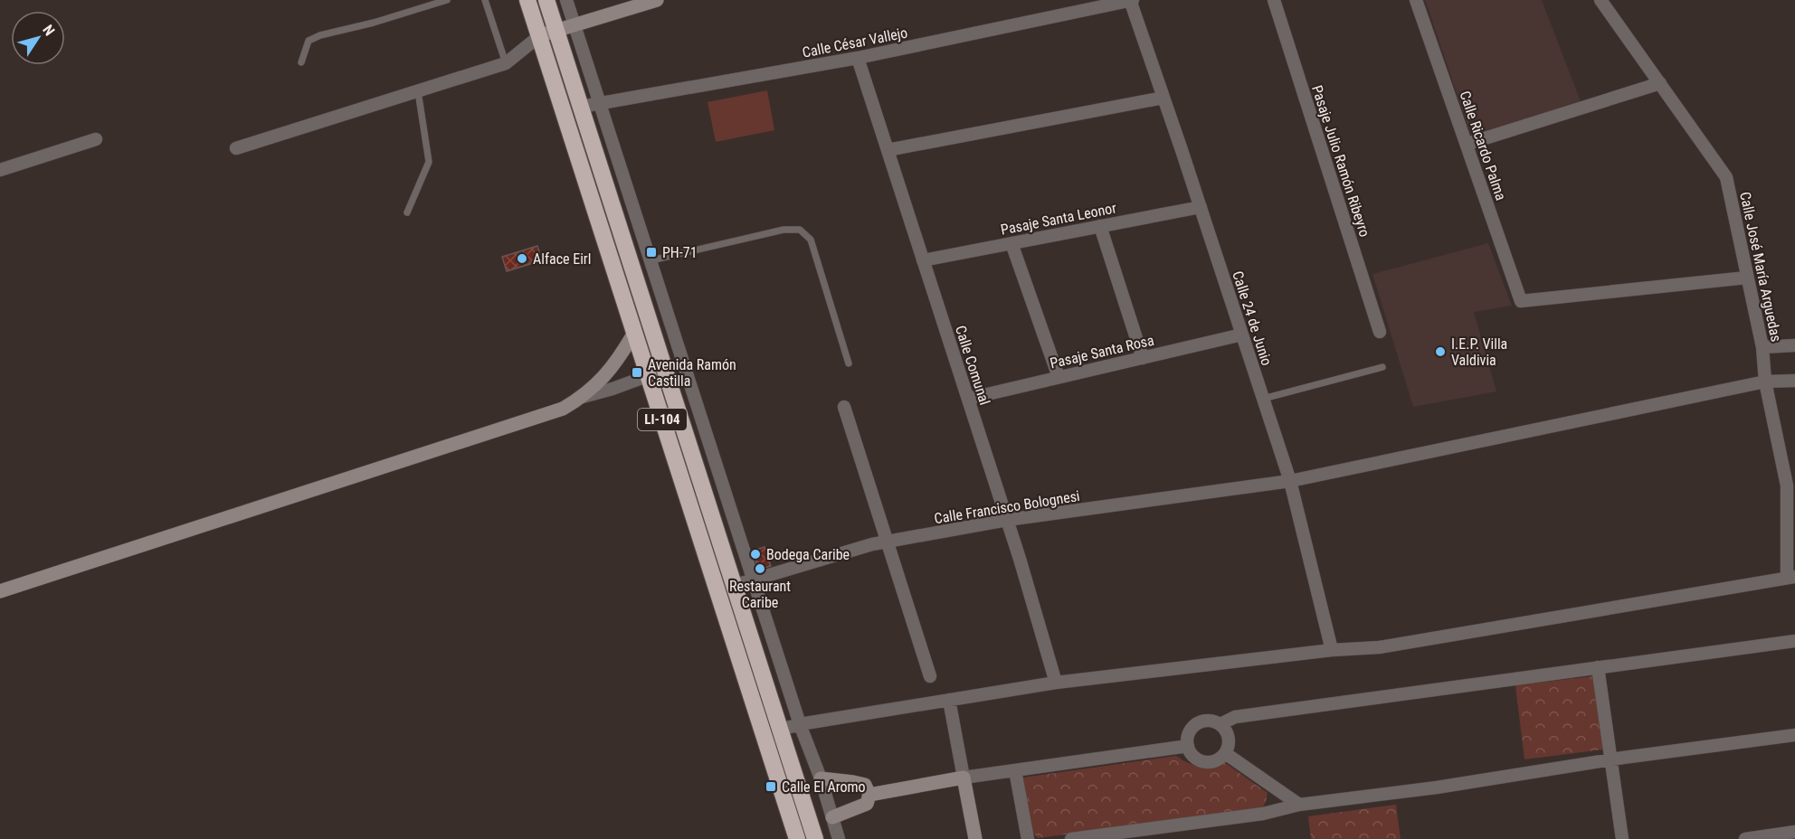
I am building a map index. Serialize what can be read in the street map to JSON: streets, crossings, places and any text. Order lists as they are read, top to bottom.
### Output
{
  "streets": {
    "highway": ["LI-104"],
    "street": [
      "Calle César Vallejo",
      "Calle Ricardo Palma",
      "Pasaje Julio Ramón Ribeyro",
      "Pasaje Santa Leonor",
      "Calle José María Arguedas",
      "Calle 24 de Junio",
      "Pasaje Santa Rosa",
      "Calle Comunal",
      "Calle Francisco Bolognesi"
    ]
  },
  "crossings": [
    ["Calle César Vallejo", "Calle 24 de Junio"],
    ["Calle César Vallejo", "Calle Comunal"],
    ["Calle César Vallejo", "LI-104"],
    ["Calle Ricardo Palma", "Calle José María Arguedas"],
    ["Pasaje Santa Leonor", "Calle 24 de Junio"],
    ["Pasaje Santa Leonor", "Calle Comunal"],
    ["Calle José María Arguedas", "Calle Francisco Bolognesi"],
    ["Calle 24 de Junio", "Pasaje Santa Rosa"],
    ["Calle 24 de Junio", "Calle Francisco Bolognesi"],
    ["Pasaje Santa Rosa", "Calle Comunal"],
    ["Calle Comunal", "Calle Francisco Bolognesi"],
    ["LI-104", "Calle Francisco Bolognesi"]
  ],
  "places": {
    "transit": ["PH-71", "Avenida Ramón Castilla", "Calle El Aromo"],
    "other": [
      "Alface Eirl",
      "I.E.P. Villa Valdivia",
      "Bodega Caribe",
      "Restaurant Caribe"
    ]
  },
  "north": "top right"
}
